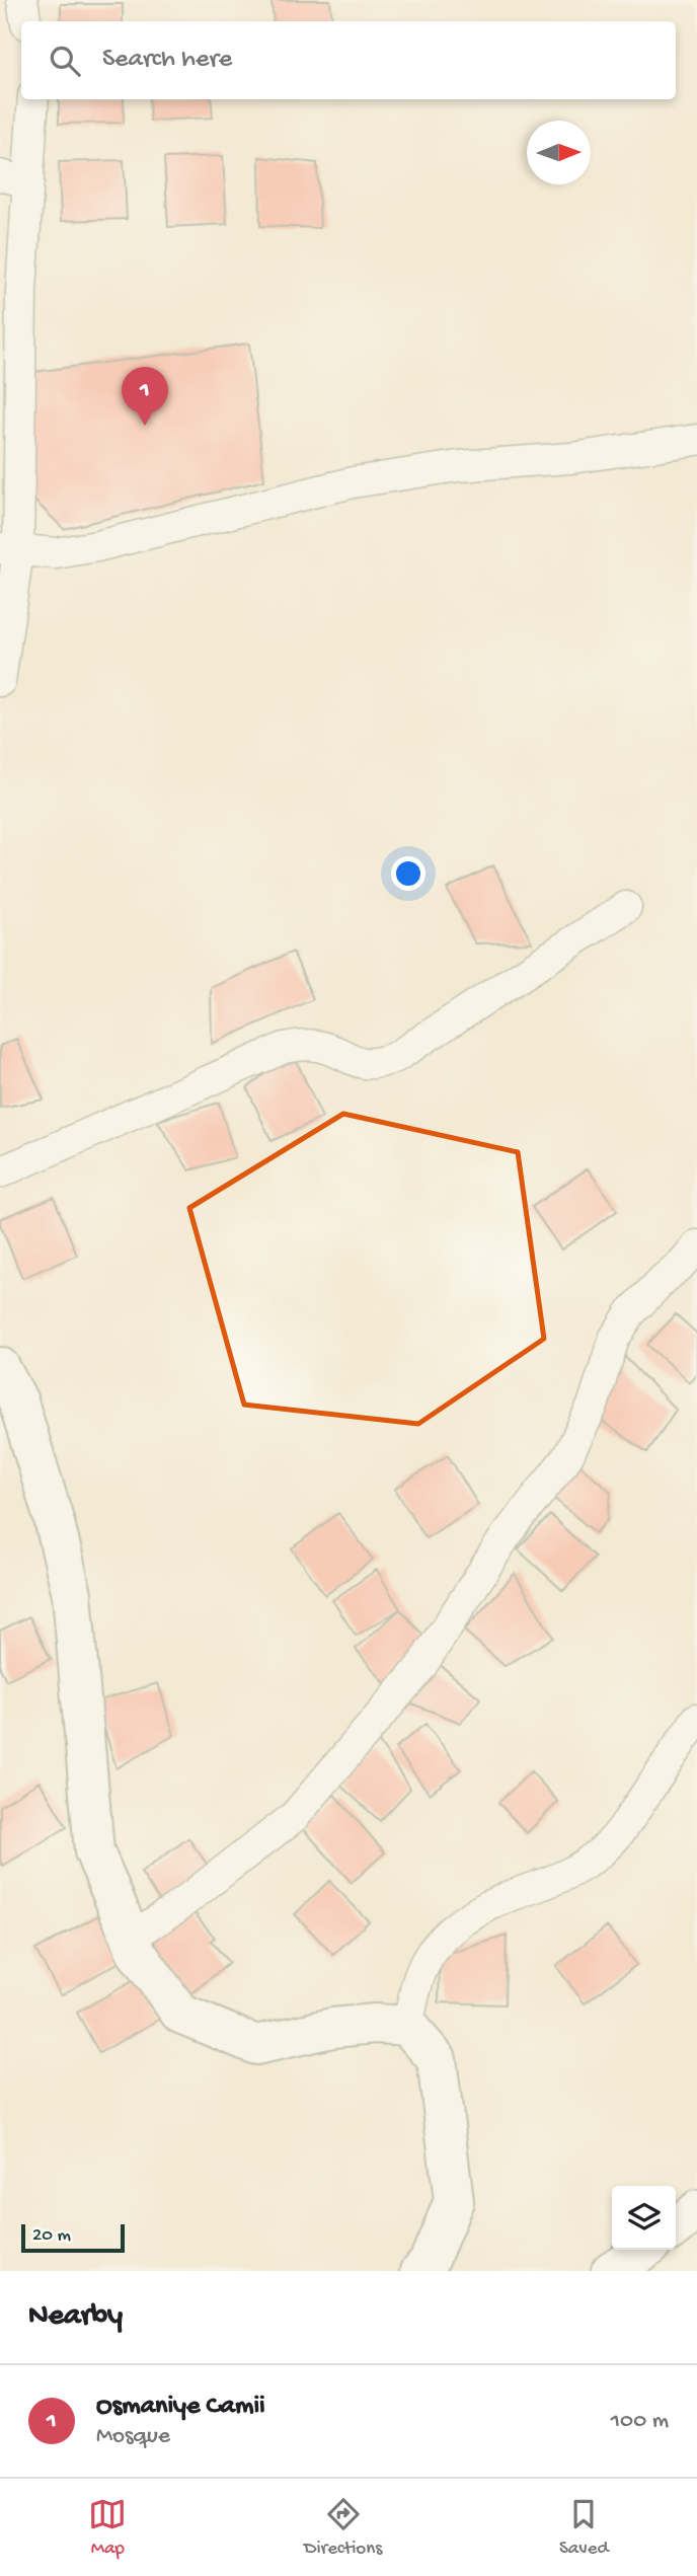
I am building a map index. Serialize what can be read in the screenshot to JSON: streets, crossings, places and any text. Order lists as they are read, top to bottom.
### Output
{
  "scale_bar": "20 m",
  "north": "right",
  "page": {
    "search": "Search here",
    "pins": "1",
    "scale": "20 m",
    "heading": "Nearby",
    "list": [
      {
        "mark": "1",
        "name": "Osmaniye Camii",
        "note": "Mosque",
        "value": "100 m"
      }
    ],
    "nav": ["Map", "Directions", "Saved"]
  }
}
